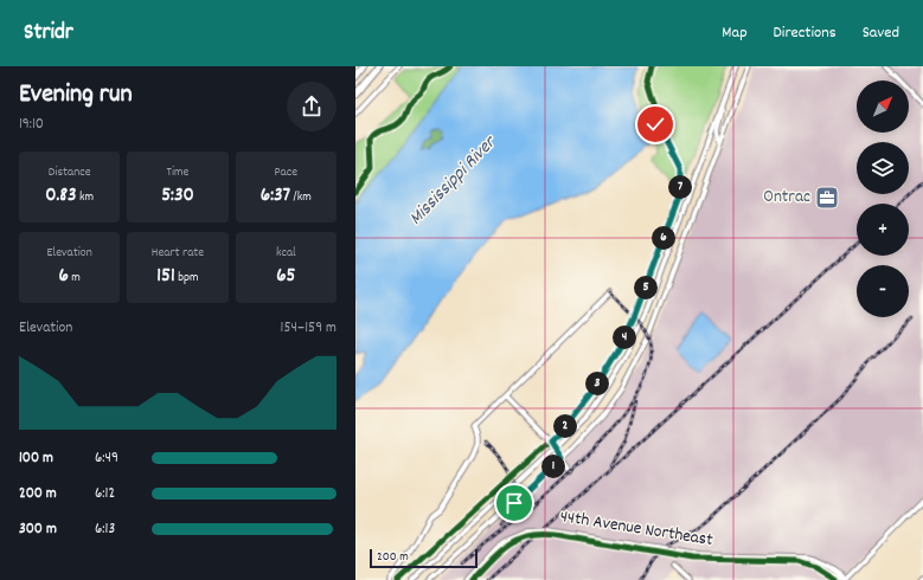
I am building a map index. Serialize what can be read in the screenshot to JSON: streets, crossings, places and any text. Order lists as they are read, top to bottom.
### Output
{
  "streets": {
    "street": ["44th Avenue Northeast"]
  },
  "water": ["Mississippi River"],
  "places": {
    "office": ["Ontrac"]
  },
  "scale_bar": "200 m",
  "north": "top right",
  "page": {
    "header": "Stridr",
    "nav": ["Map", "Directions", "Saved"],
    "heading": ["Evening run", "19:10"],
    "map_buttons": ["+", "−"],
    "stats": [
      ["Distance", "0.83 km"],
      ["Time", "5:30"],
      ["Pace", "6:37 /km"],
      ["Elevation", "6 m"],
      ["Heart rate", "151 bpm"],
      ["kcal", "65"]
    ],
    "pins": [
      "7",
      "6",
      "5",
      "4",
      "3",
      "2",
      "1"
    ],
    "chart": ["Elevation", "154–159 m"],
    "list": [
      {
        "name": "100 m",
        "note": "6:49"
      },
      {
        "name": "200 m",
        "note": "6:12"
      },
      {
        "name": "300 m",
        "note": "6:13"
      }
    ],
    "scale": "200 m"
  }
}
